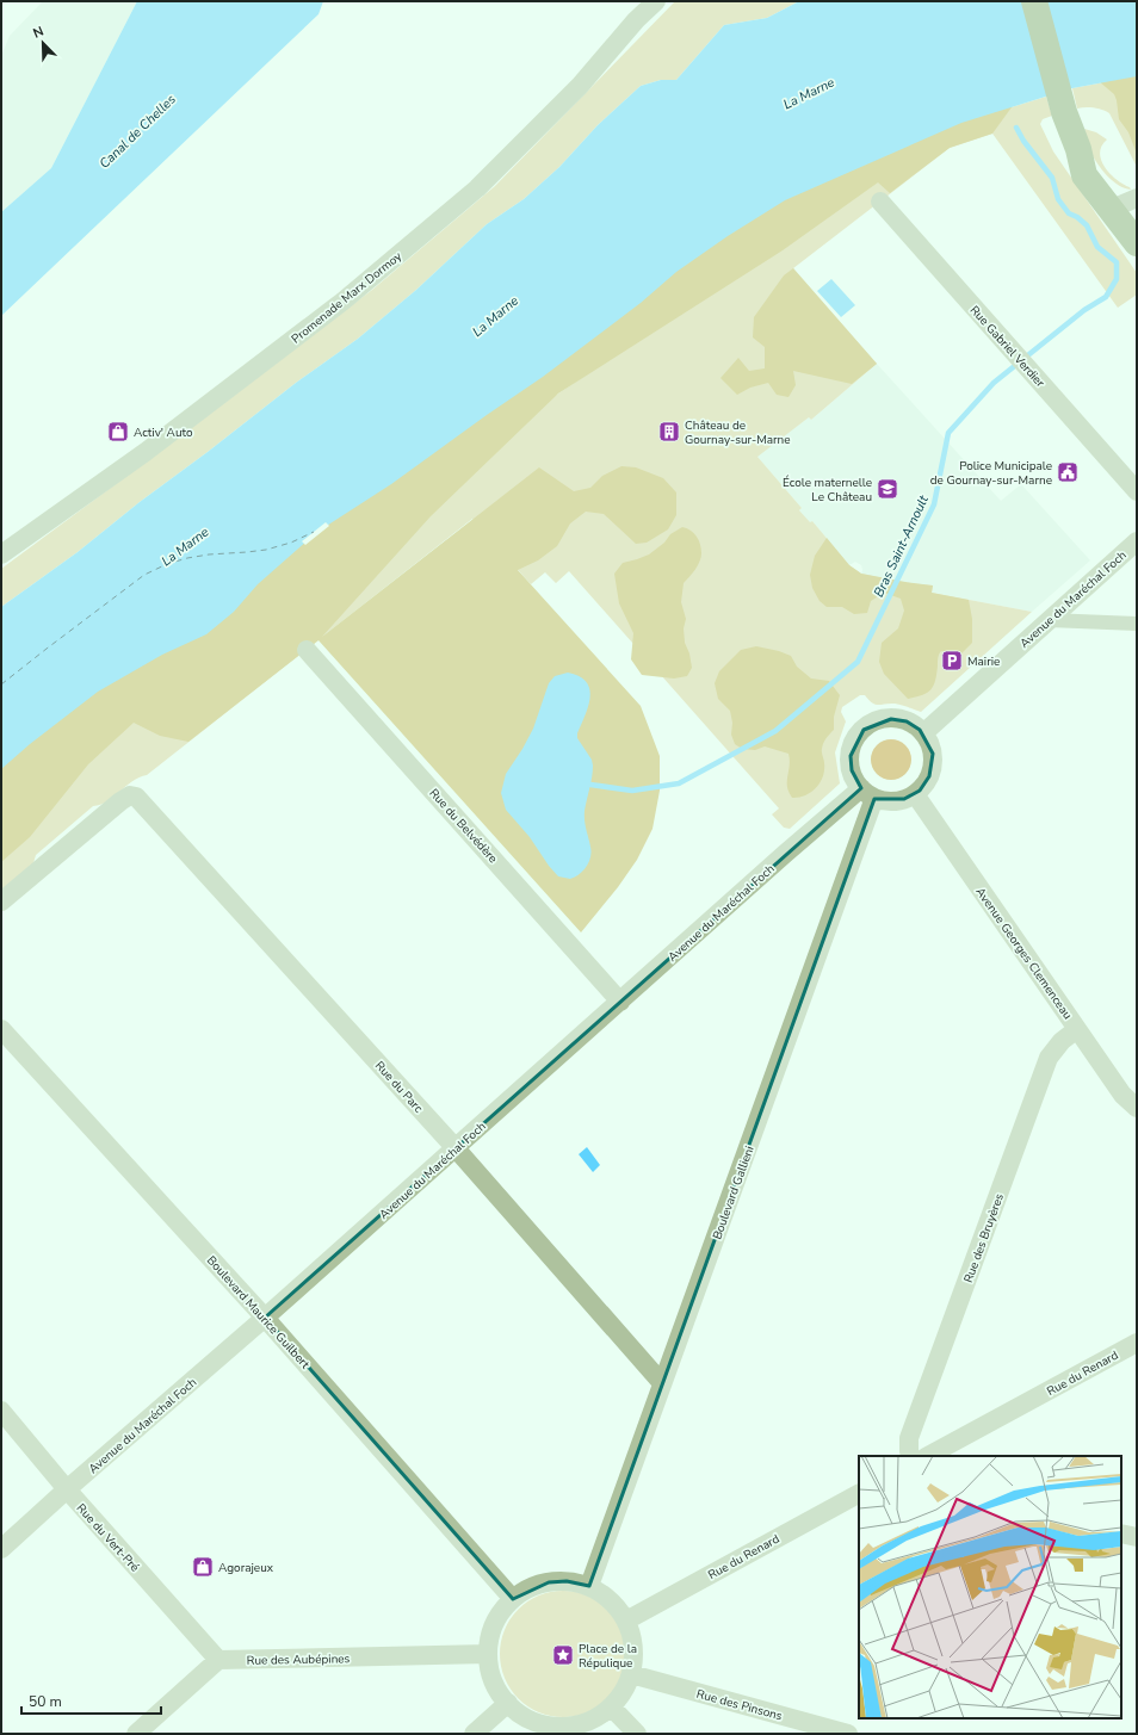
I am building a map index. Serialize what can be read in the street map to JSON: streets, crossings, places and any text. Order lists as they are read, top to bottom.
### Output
{
  "streets": {
    "street": [
      "Promenade Marx Dormoy",
      "Rue Gabriel Verdier",
      "Avenue du Maréchal Foch",
      "Rue du Belvédère",
      "Avenue Georges Clemenceau",
      "Rue du Parc",
      "Boulevard Gallieni",
      "Rue des Bruyères",
      "Boulevard Maurice Guilbert",
      "Rue du Renard",
      "Rue du Vert-Pré",
      "Rue des Aubépines",
      "Rue des Pinsons"
    ]
  },
  "crossings": [
    ["Avenue du Maréchal Foch", "Rue du Belvédère"],
    ["Avenue du Maréchal Foch", "Avenue Georges Clemenceau"],
    ["Avenue du Maréchal Foch", "Rue du Parc"],
    ["Avenue du Maréchal Foch", "Boulevard Gallieni"],
    ["Avenue du Maréchal Foch", "Boulevard Maurice Guilbert"],
    ["Avenue du Maréchal Foch", "Rue du Vert-Pré"],
    ["Avenue Georges Clemenceau", "Boulevard Gallieni"],
    ["Avenue Georges Clemenceau", "Rue des Bruyères"],
    ["Rue du Parc", "Boulevard Gallieni"],
    ["Boulevard Gallieni", "Boulevard Maurice Guilbert"],
    ["Boulevard Gallieni", "Rue du Renard"],
    ["Boulevard Gallieni", "Rue des Aubépines"],
    ["Boulevard Gallieni", "Rue des Pinsons"],
    ["Boulevard Maurice Guilbert", "Rue du Renard"],
    ["Boulevard Maurice Guilbert", "Rue des Aubépines"],
    ["Boulevard Maurice Guilbert", "Rue des Pinsons"],
    ["Rue du Renard", "Rue des Aubépines"],
    ["Rue du Renard", "Rue des Pinsons"],
    ["Rue du Vert-Pré", "Rue des Aubépines"],
    ["Rue des Aubépines", "Rue des Pinsons"]
  ],
  "water": ["La Marne", "Canal de Chelles", "Bras Saint-Arnoult"],
  "places": {
    "shop": ["Activ' Auto", "Agorajeux"],
    "building": ["Château de Gournay-sur-Marne"],
    "public building": ["Police Municipale de Gournay-sur-Marne"],
    "school or university": ["École maternelle Le Château"],
    "parking": ["Mairie"],
    "place": ["Place de la Répulique"]
  },
  "scale_bar": "50 m",
  "north": "top left"
}
